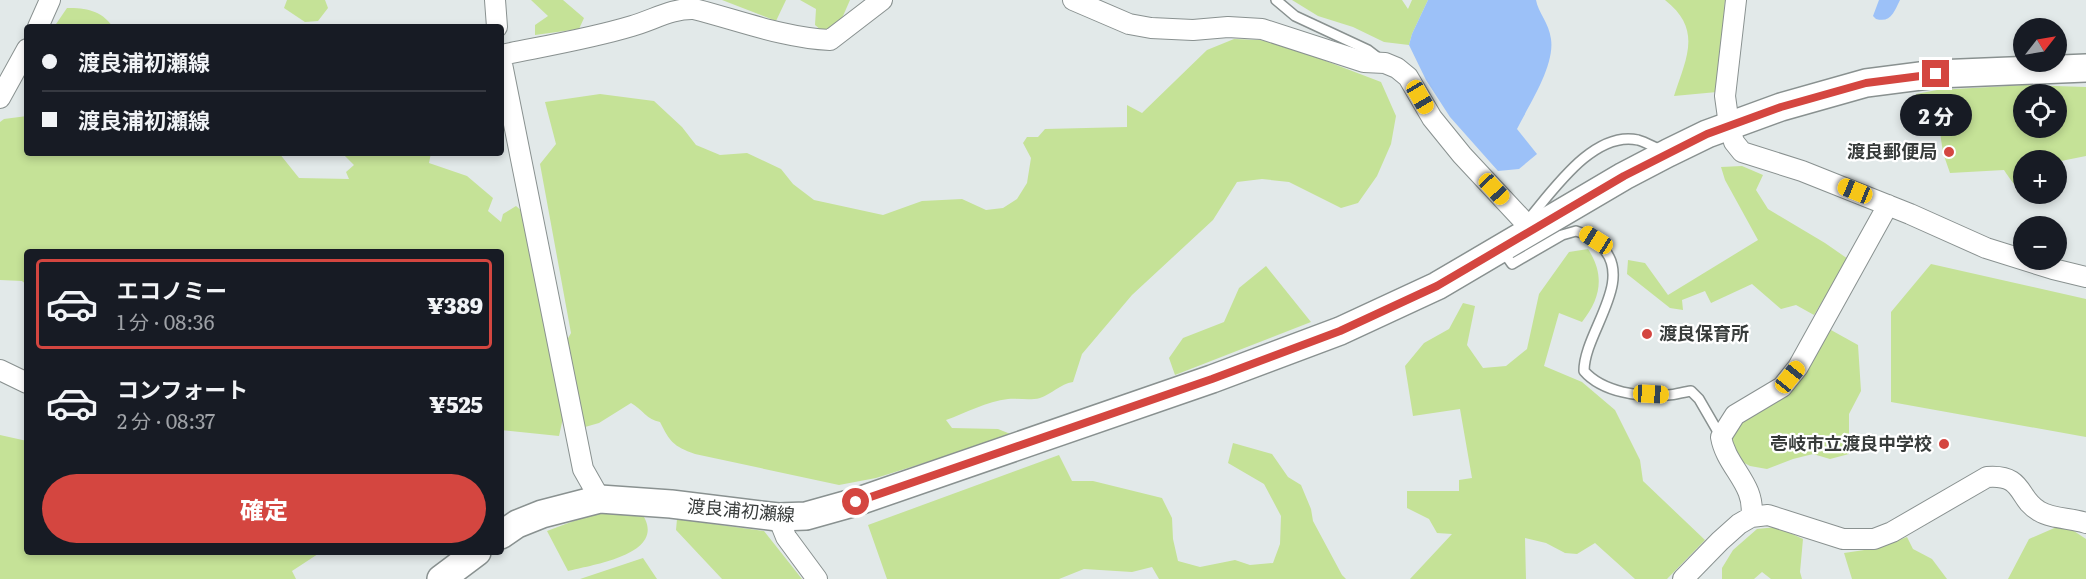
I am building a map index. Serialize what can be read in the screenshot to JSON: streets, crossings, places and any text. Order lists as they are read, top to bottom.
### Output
{
  "streets": {
    "main road": ["渡良浦初瀬線"]
  },
  "places": ["渡良郵便局", "渡良保育所", "壱岐市立渡良中学校"],
  "north": "top right",
  "page": {
    "map_buttons": ["+", "−"],
    "banner": ["渡良浦初瀬線", "渡良浦初瀬線"],
    "bubble": "2 分",
    "list": [
      {
        "name": "エコノミー",
        "note": "1 分 · 08:36",
        "value": "¥389"
      },
      {
        "name": "コンフォート",
        "note": "2 分 · 08:37",
        "value": "¥525"
      }
    ],
    "buttons": "確定"
  }
}
